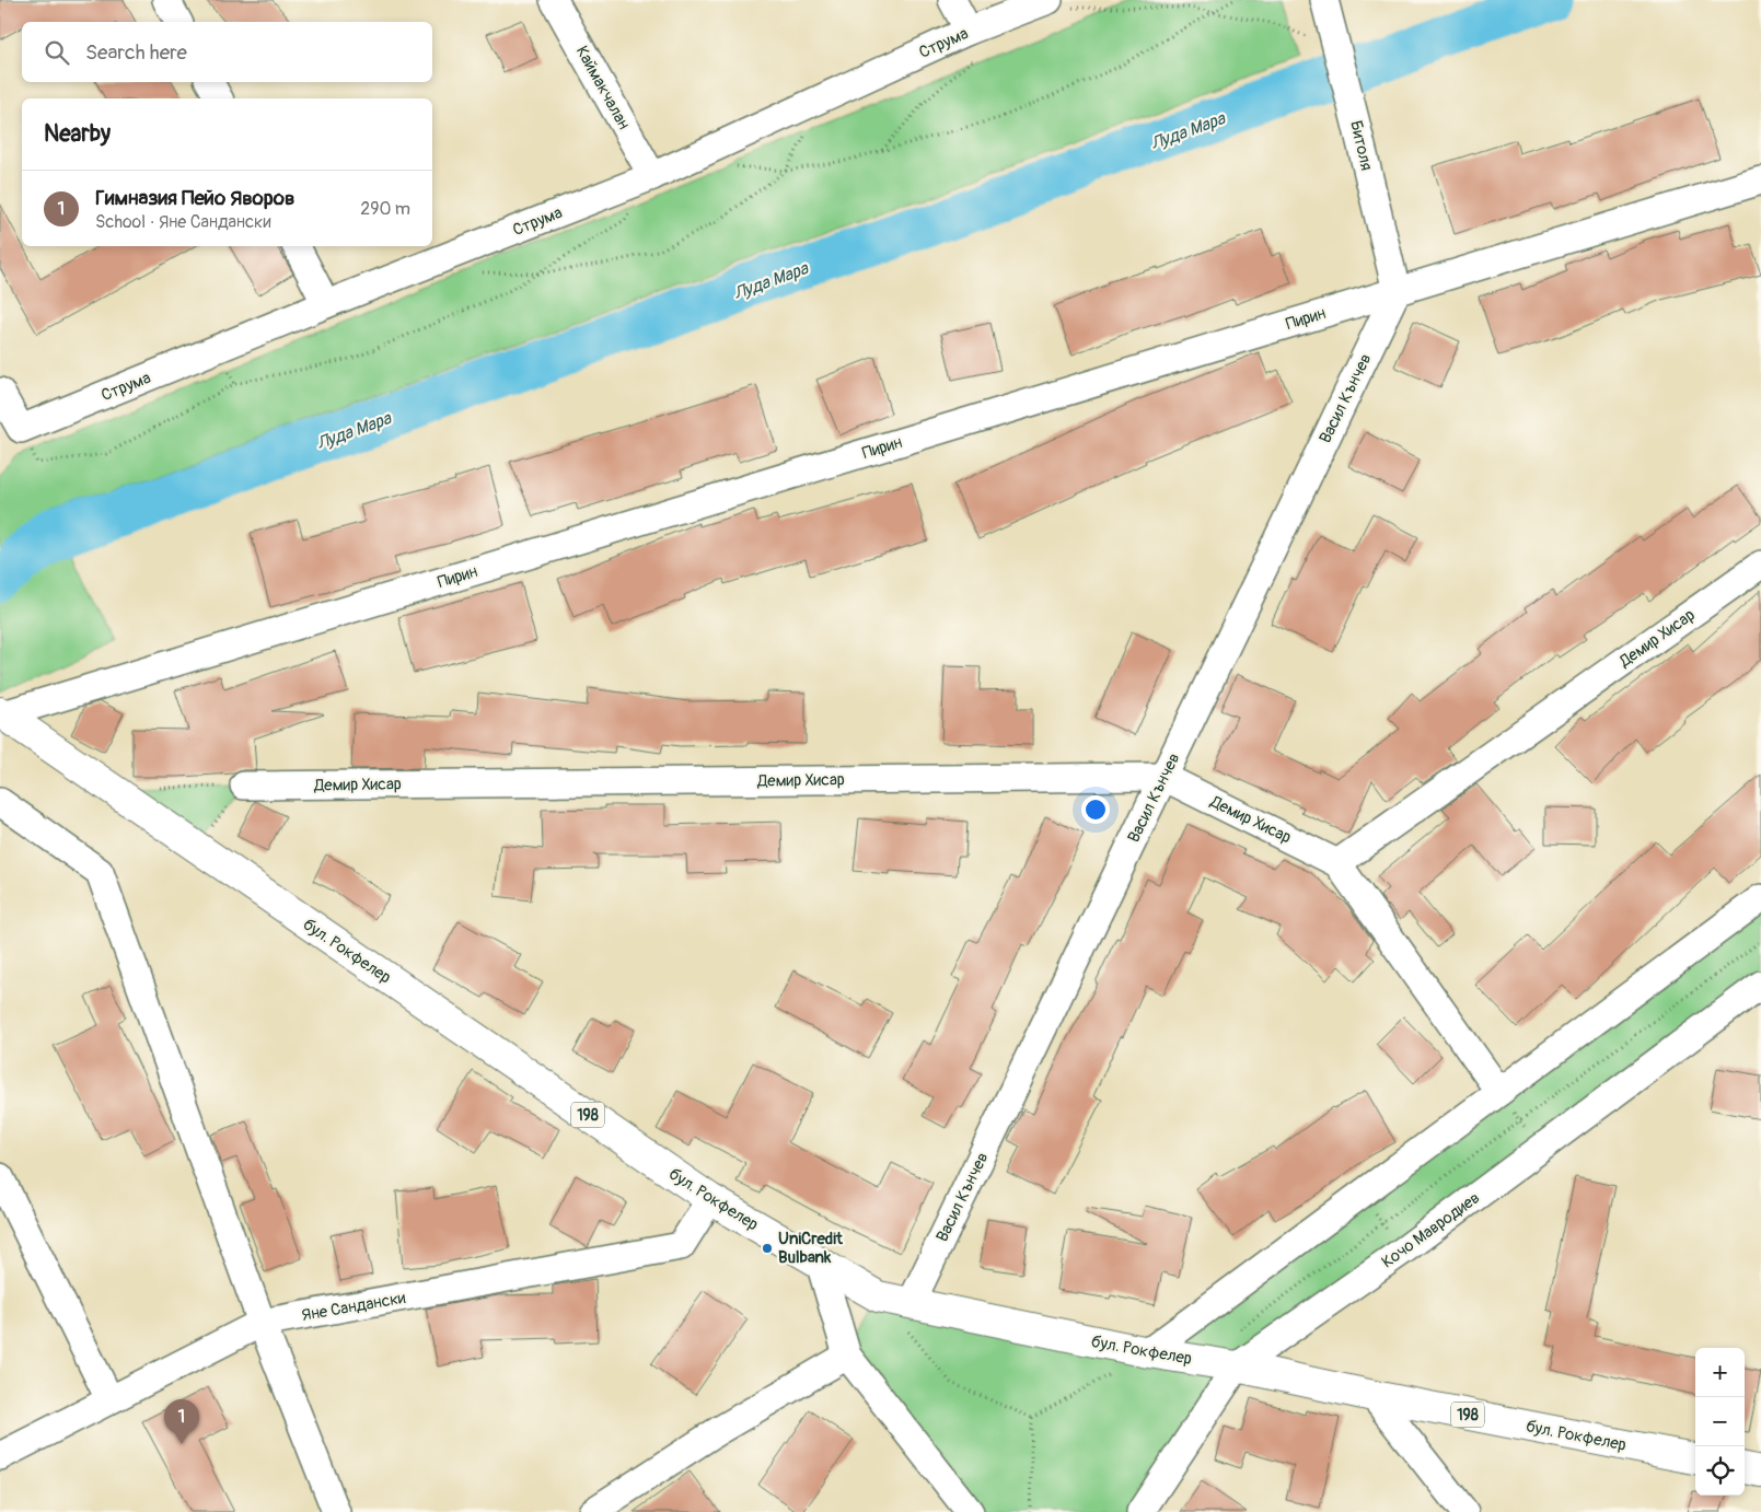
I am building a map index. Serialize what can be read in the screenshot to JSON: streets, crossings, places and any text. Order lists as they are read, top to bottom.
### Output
{
  "streets": {
    "main road": ["бул. Рокфелер", "198"],
    "street": [
      "Струма",
      "Каймакчалан",
      "Битоля",
      "Пирин",
      "Васил Кънчев",
      "Демир Хисар",
      "Кочо Мавродиев",
      "Яне Сандански"
    ]
  },
  "crossings": [
    ["Струма", "Каймакчалан"],
    ["Битоля", "Пирин"],
    ["Битоля", "Васил Кънчев"],
    ["Пирин", "Васил Кънчев"],
    ["Пирин", "бул. Рокфелер"],
    ["Васил Кънчев", "Демир Хисар"],
    ["Васил Кънчев", "бул. Рокфелер"],
    ["бул. Рокфелер", "Кочо Мавродиев"],
    ["бул. Рокфелер", "Яне Сандански"]
  ],
  "water": ["Луда Мара"],
  "places": ["UniCredit Bulbank"],
  "page": {
    "search": "Search here",
    "heading": "Nearby",
    "list": [
      {
        "mark": "1",
        "name": "Гимназия Пейо Яворов",
        "note": "School · Яне Сандански",
        "value": "290 m"
      }
    ],
    "map_buttons": ["+", "−"],
    "pins": "1"
  }
}
